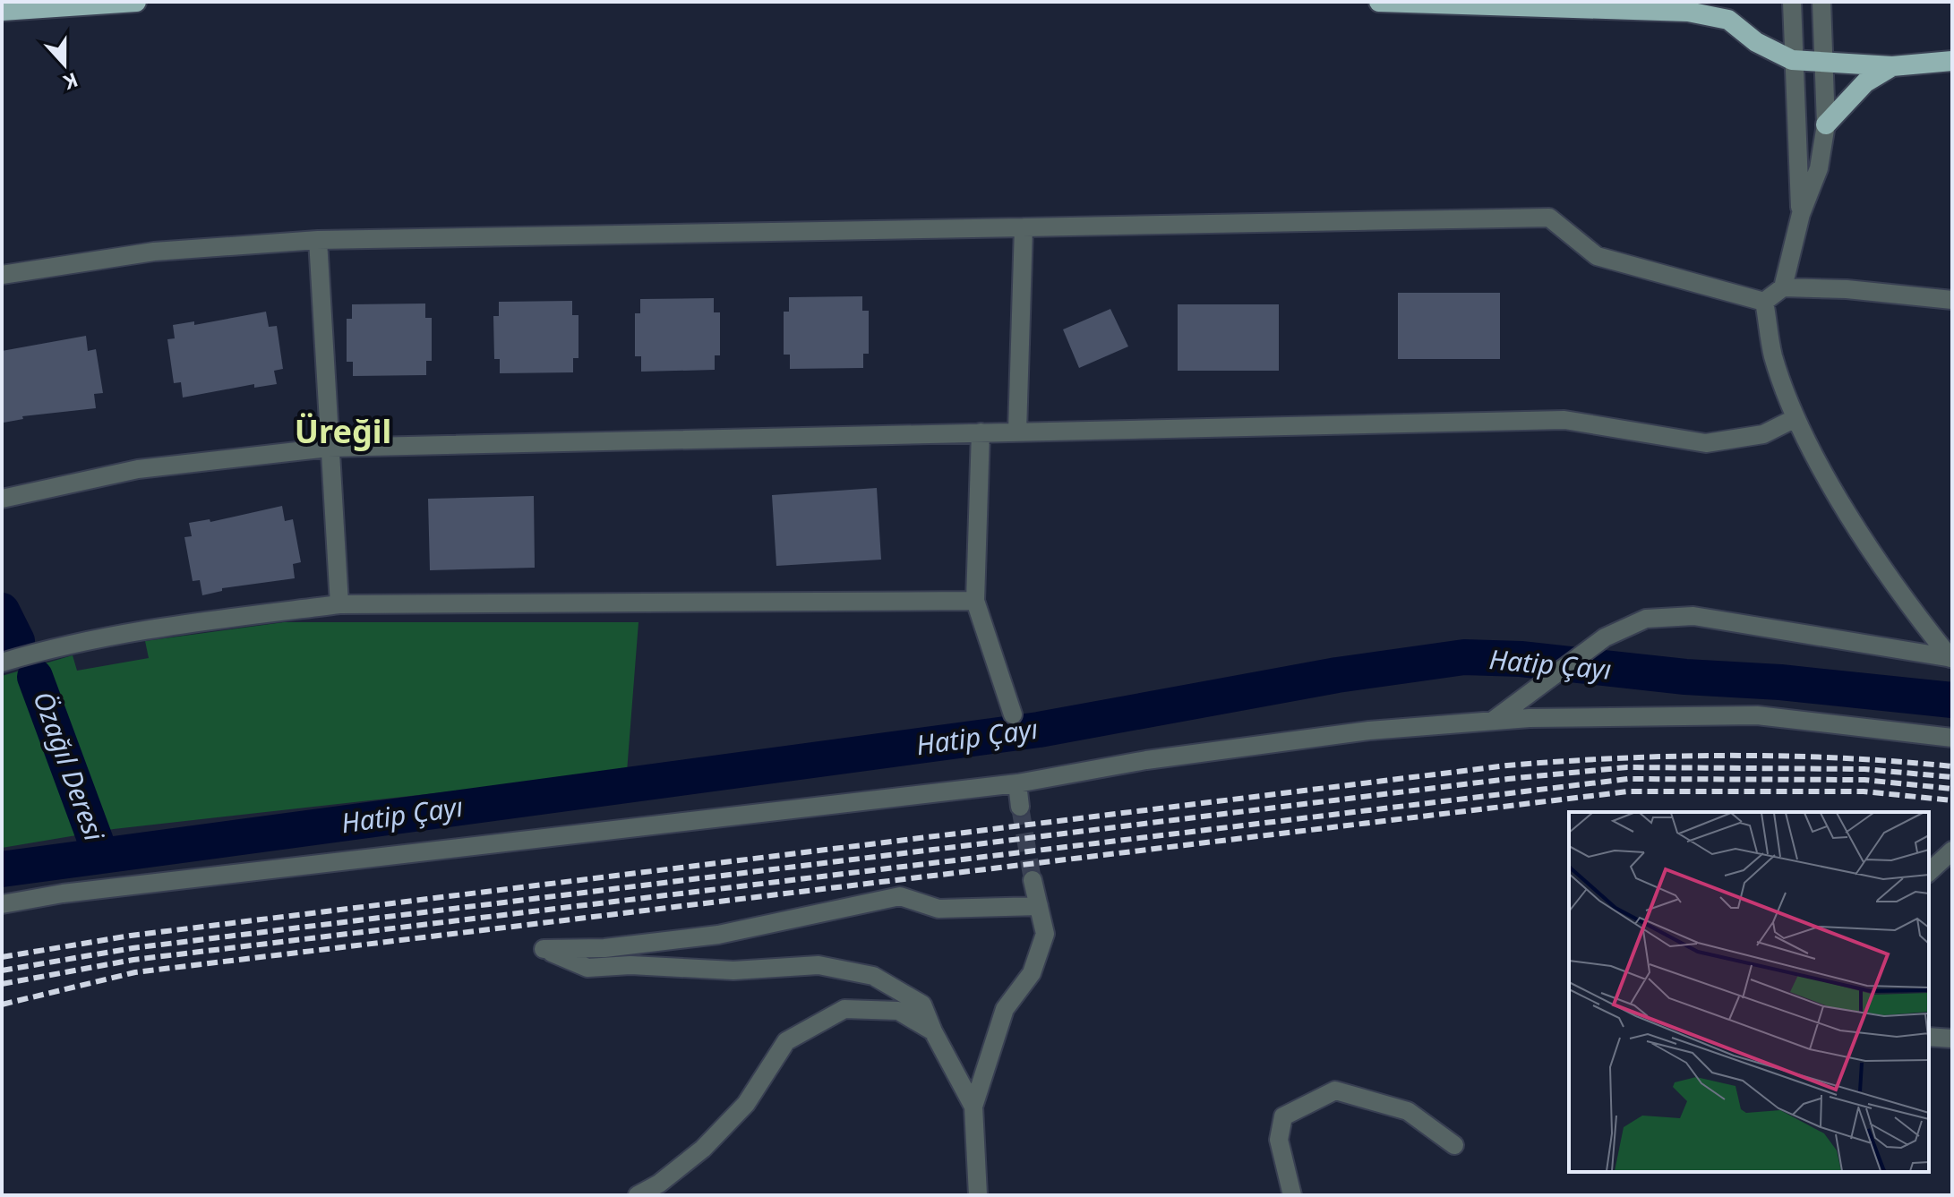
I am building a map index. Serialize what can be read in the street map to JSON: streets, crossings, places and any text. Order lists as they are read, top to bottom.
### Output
{
  "districts": ["Üreğil"],
  "water": ["Hatip Çayı", "Özağıl Deresi"],
  "north": "bottom"
}
